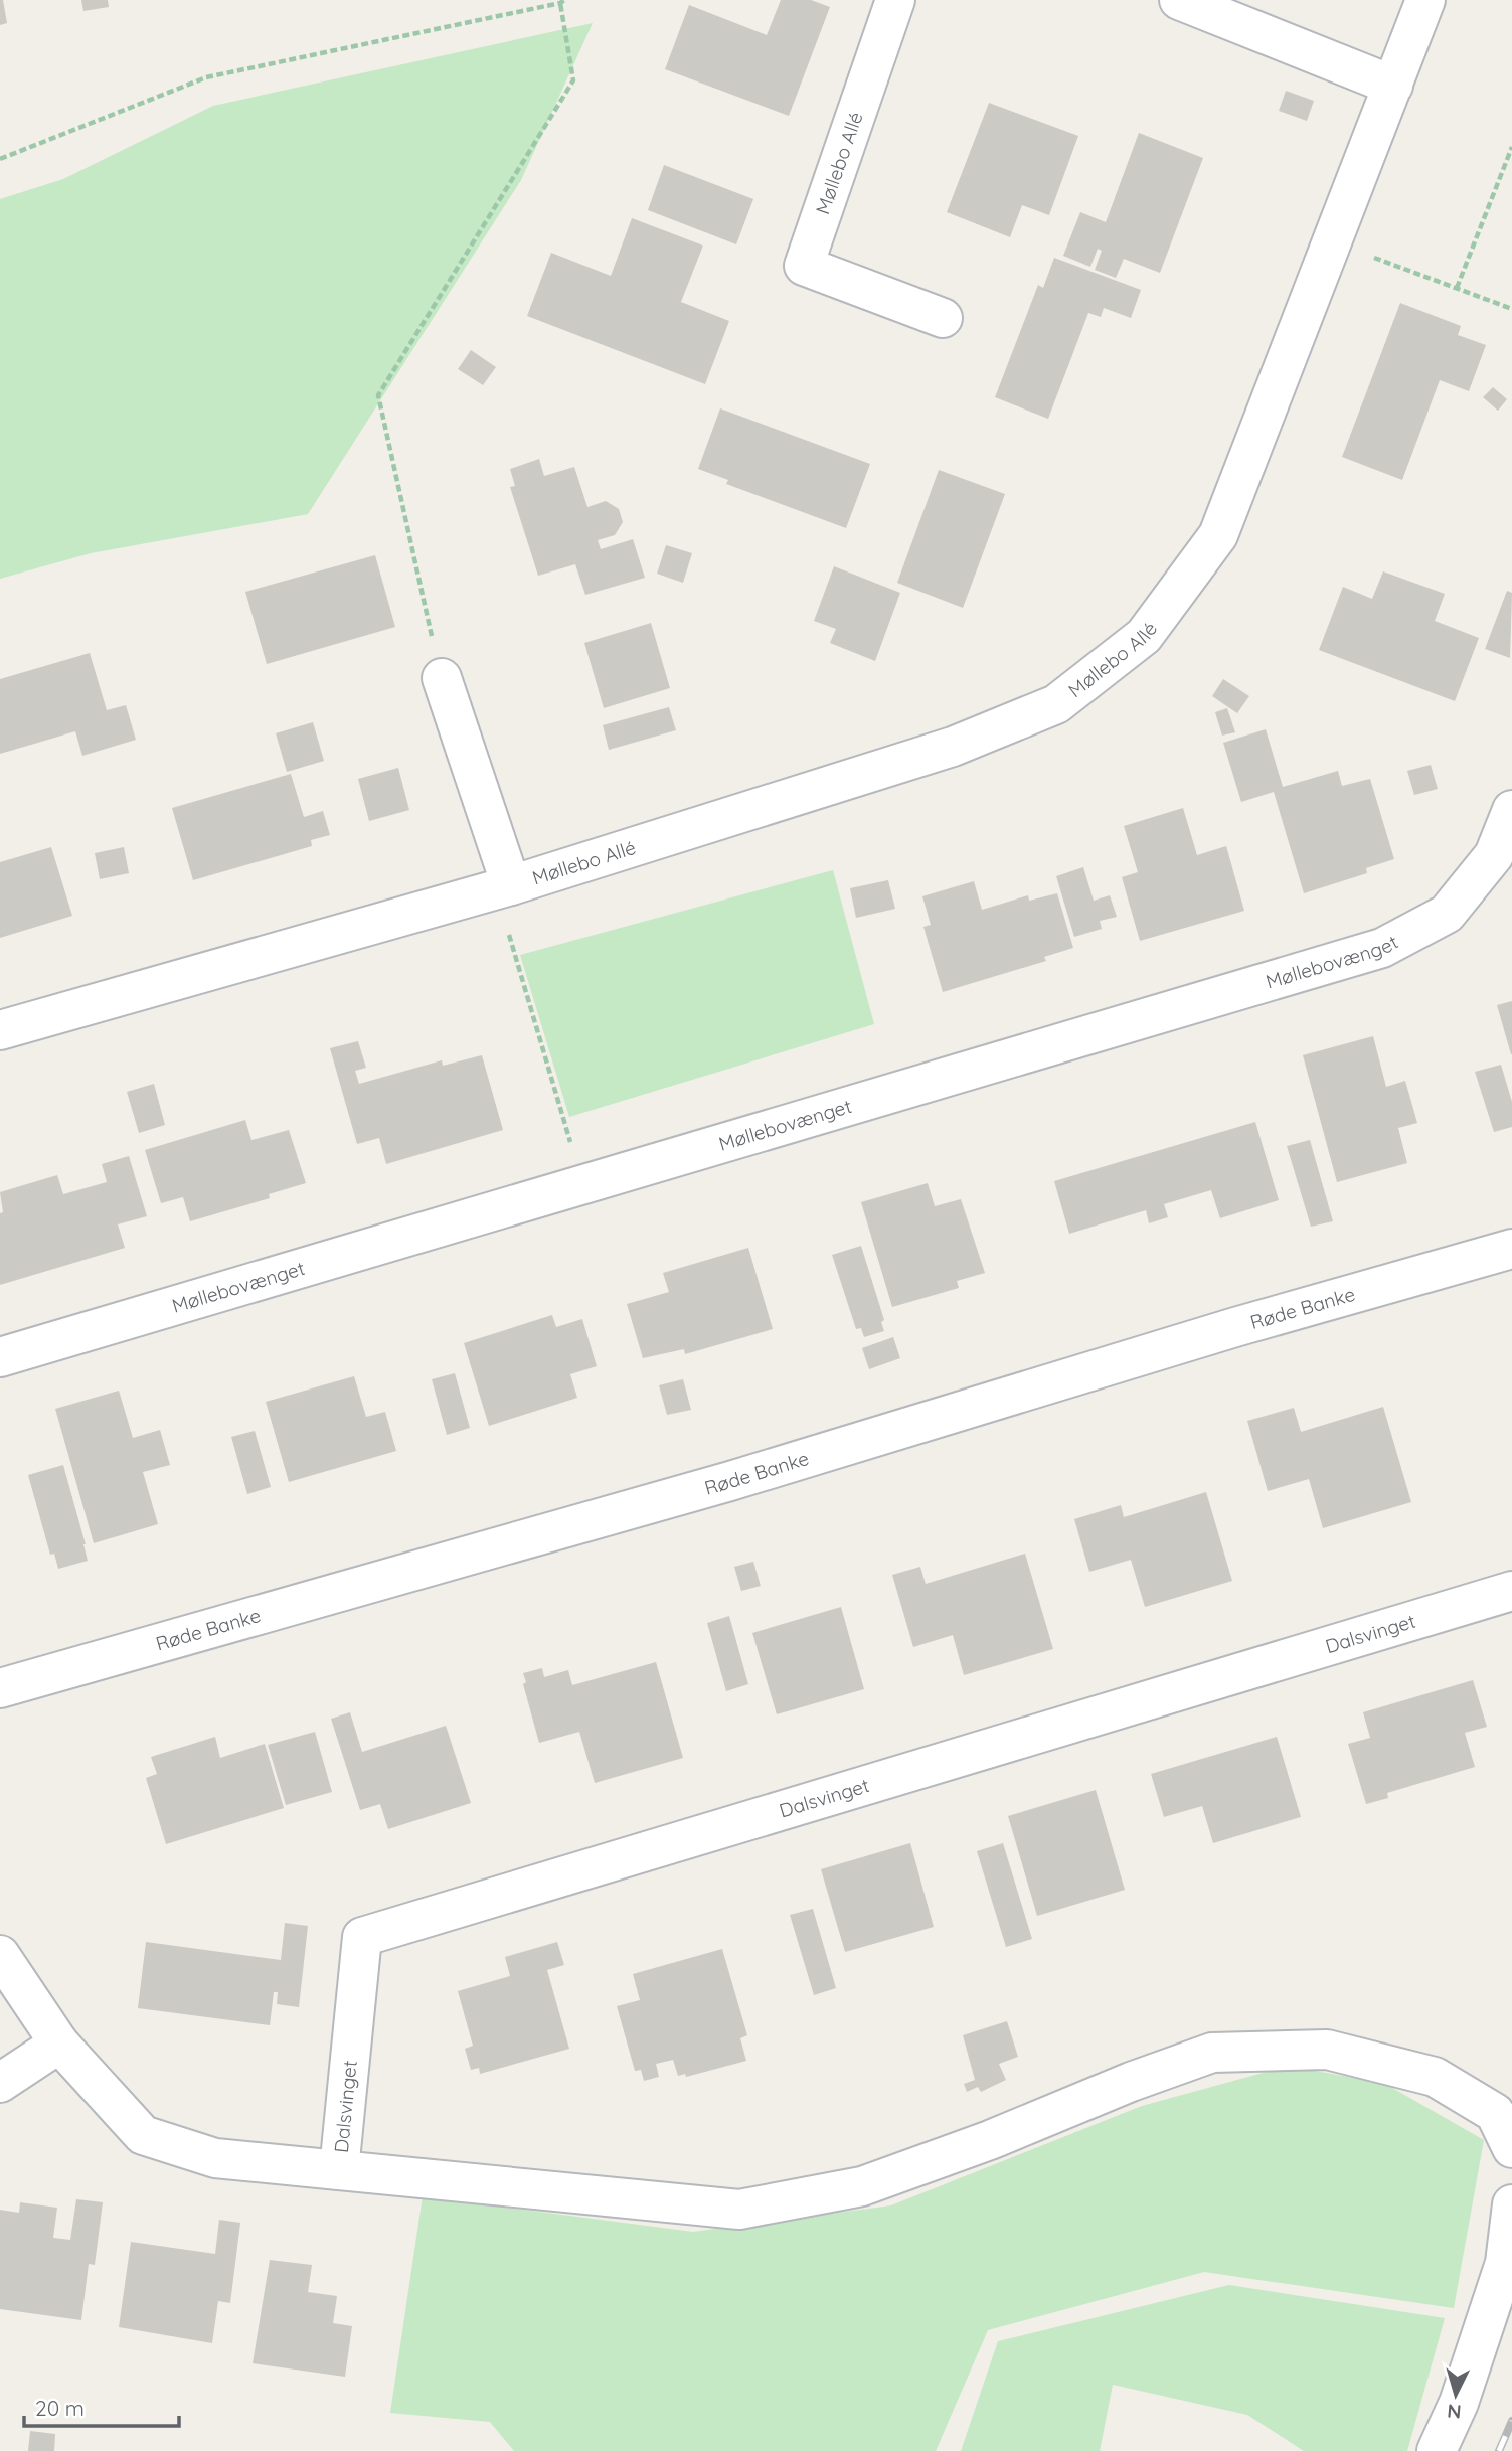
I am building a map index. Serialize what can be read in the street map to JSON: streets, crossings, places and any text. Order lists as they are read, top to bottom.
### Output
{
  "streets": {
    "street": [
      "Møllebo Allé",
      "Møllebovænget",
      "Røde Banke",
      "Dalsvinget"
    ]
  },
  "scale_bar": "20 m",
  "north": "bottom"
}
